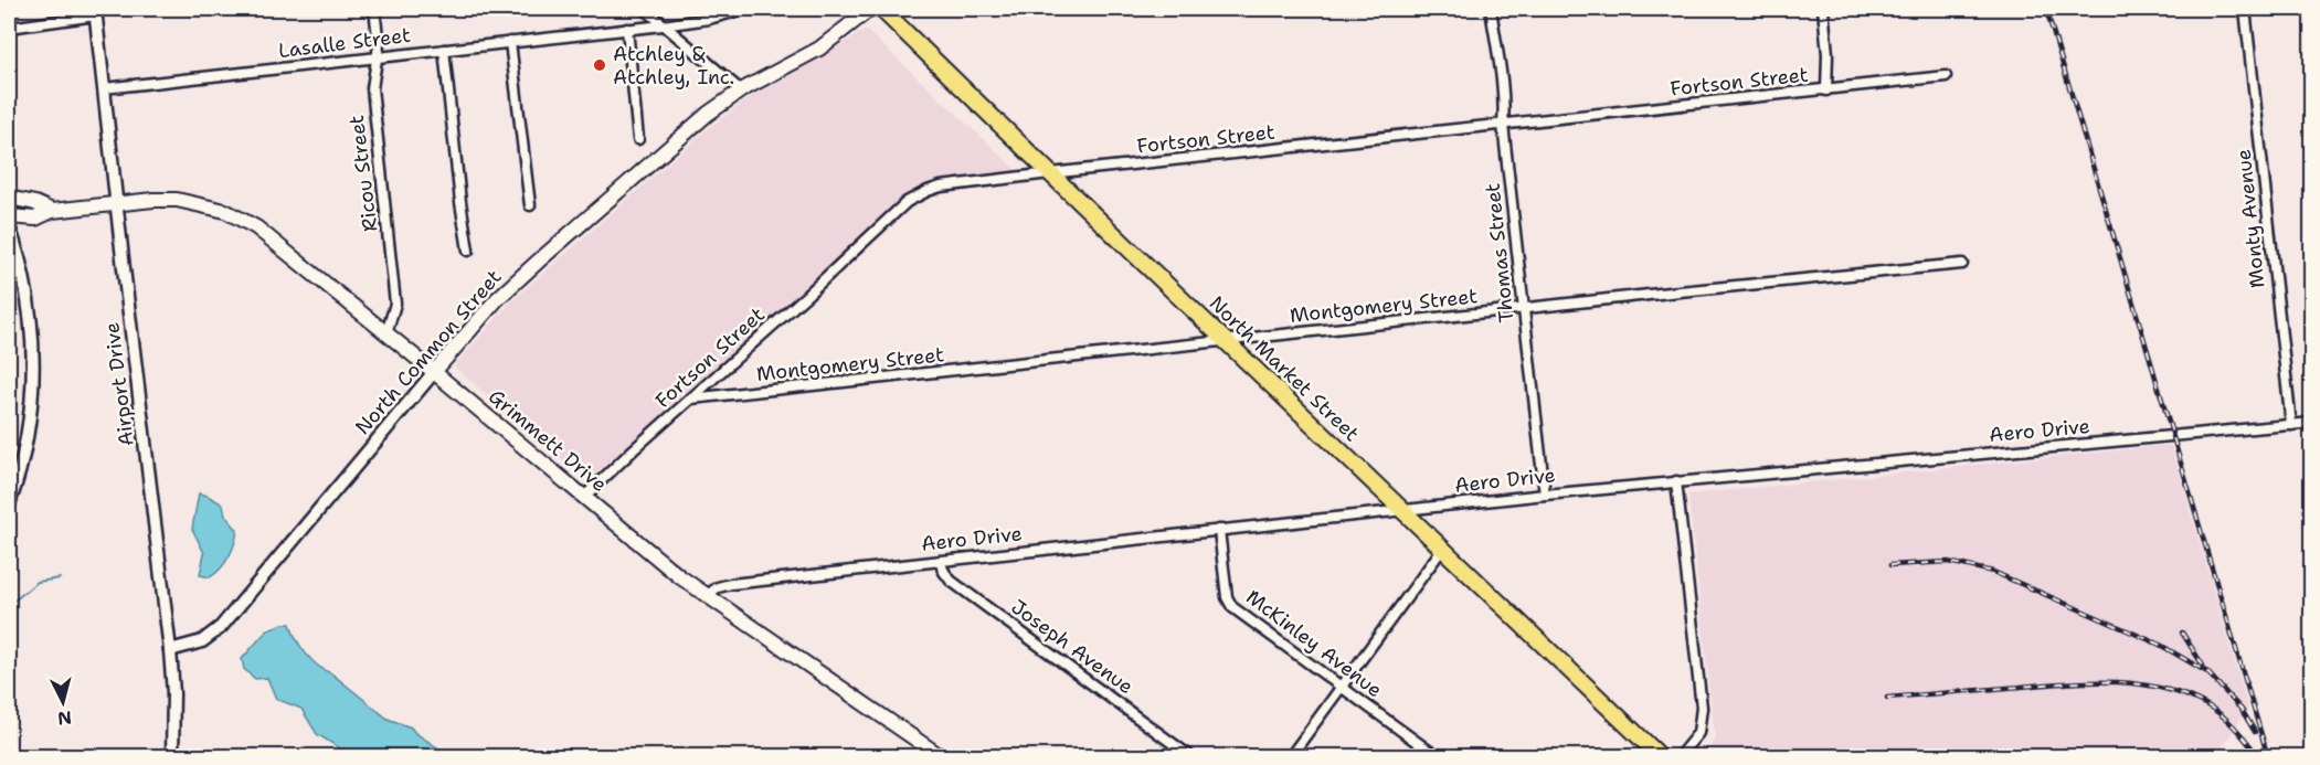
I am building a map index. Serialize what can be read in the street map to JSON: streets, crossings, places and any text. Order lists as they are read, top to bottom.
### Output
{
  "streets": {
    "main road": ["North Common Street", "North Market Street", "Grimmett Drive"],
    "street": [
      "Lasalle Street",
      "Fortson Street",
      "Ricou Street",
      "Monty Avenue",
      "Thomas Street",
      "Montgomery Street",
      "Airport Drive",
      "Aero Drive",
      "McKinley Avenue",
      "Joseph Avenue"
    ]
  },
  "crossings": [
    ["Lasalle Street", "Ricou Street"],
    ["Lasalle Street", "Airport Drive"],
    ["Fortson Street", "Thomas Street"],
    ["Fortson Street", "Montgomery Street"],
    ["Fortson Street", "North Market Street"],
    ["Fortson Street", "Grimmett Drive"],
    ["Ricou Street", "Grimmett Drive"],
    ["Monty Avenue", "Aero Drive"],
    ["Thomas Street", "Montgomery Street"],
    ["Thomas Street", "Aero Drive"],
    ["Montgomery Street", "North Market Street"],
    ["North Common Street", "Airport Drive"],
    ["North Common Street", "Grimmett Drive"],
    ["North Market Street", "Aero Drive"],
    ["Airport Drive", "Grimmett Drive"],
    ["Aero Drive", "Grimmett Drive"],
    ["Aero Drive", "McKinley Avenue"],
    ["Aero Drive", "Joseph Avenue"]
  ],
  "places": ["Atchley & Atchley, Inc."],
  "north": "bottom"
}
